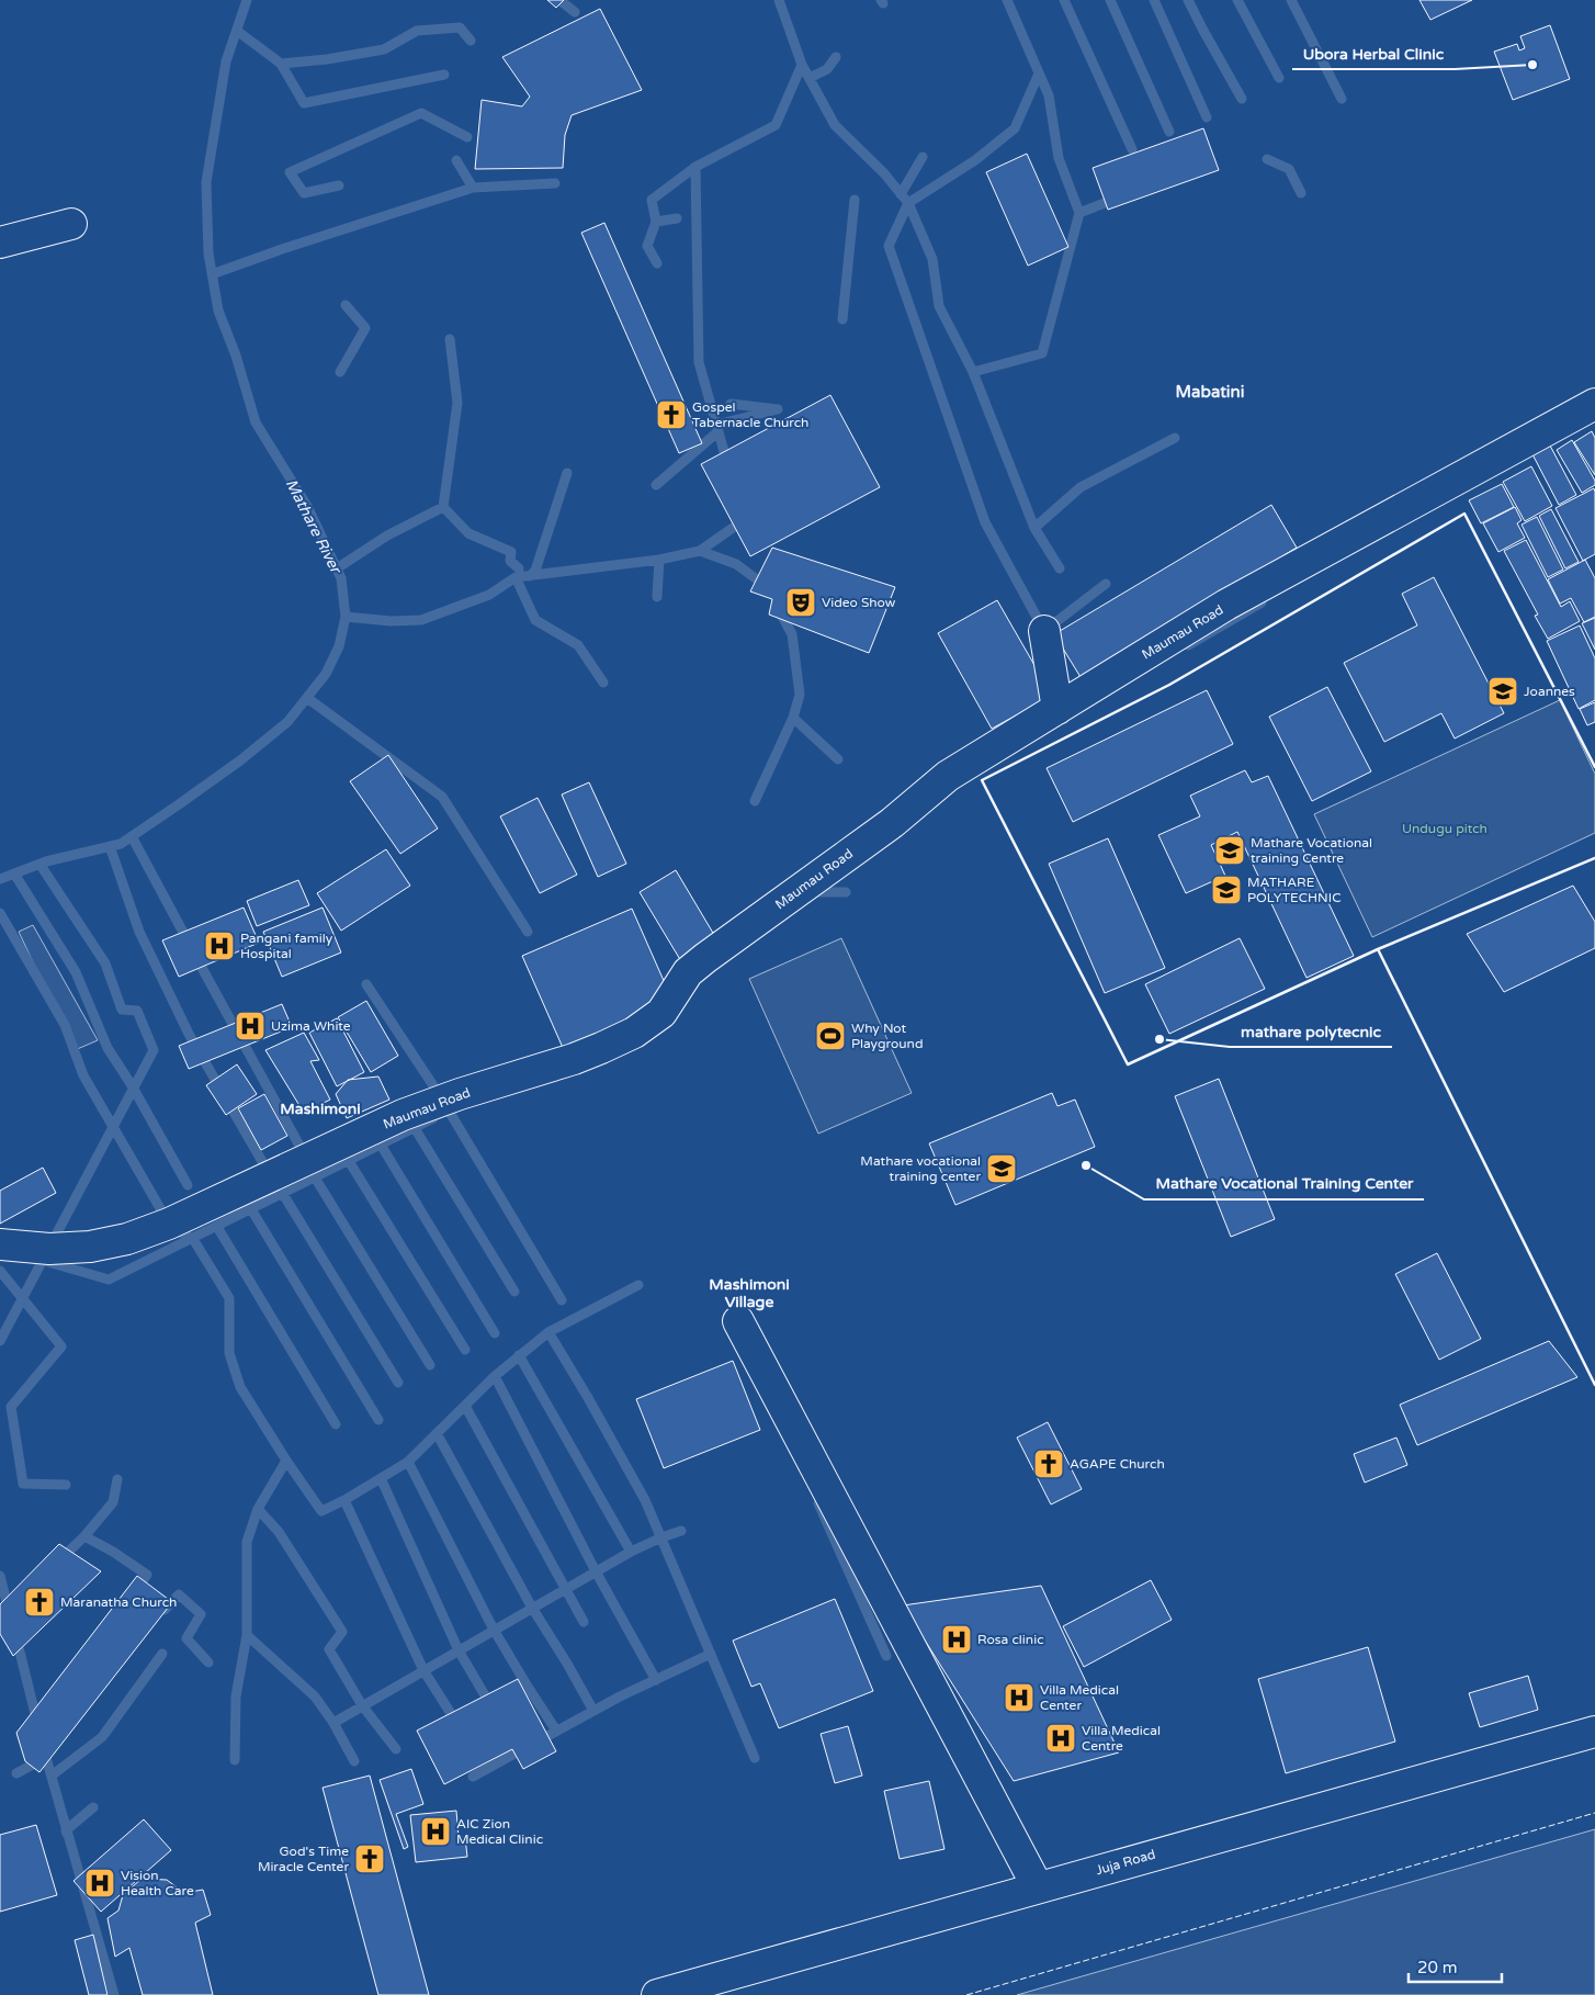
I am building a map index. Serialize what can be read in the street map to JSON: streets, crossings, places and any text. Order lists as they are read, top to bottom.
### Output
{
  "streets": {
    "street": ["Maumau Road", "Juja Road"]
  },
  "districts": ["Mabatini", "Mashimoni", "Mashimoni Village"],
  "water": ["Mathare River"],
  "parks": ["Undugu pitch"],
  "places": {
    "other": ["Ubora Herbal Clinic", "mathare polytecnic", "Mathare Vocational Training Center"],
    "church": [
      "Gospel Tabernacle Church",
      "AGAPE Church",
      "Maranatha Church",
      "God's Time Miracle Center"
    ],
    "theatre": ["Video Show"],
    "school or university": [
      "Joannes",
      "Mathare Vocational training Centre",
      "MATHARE POLYTECHNIC",
      "Mathare vocational training center"
    ],
    "hospital": [
      "Pangani family Hospital",
      "Uzima White",
      "Rosa clinic",
      "Villa Medical Center",
      "Villa Medical Centre",
      "AIC Zion Medical Clinic",
      "Vision Health Care"
    ],
    "sports": ["Why Not Playground"]
  },
  "scale_bar": "20 m"
}
